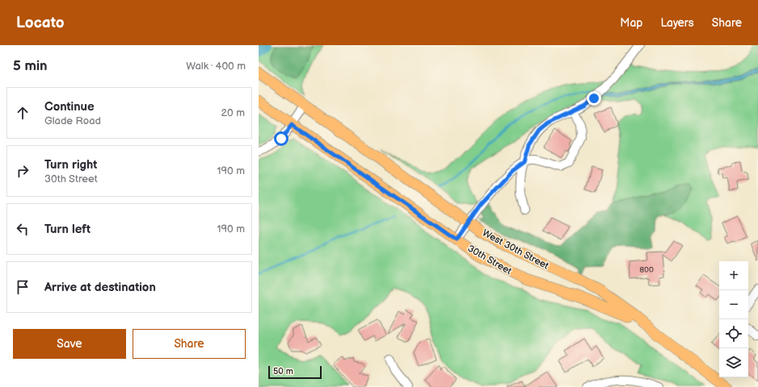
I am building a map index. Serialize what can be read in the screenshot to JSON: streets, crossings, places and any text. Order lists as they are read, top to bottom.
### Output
{
  "streets": {
    "main road": ["West 30th Street", "30th Street"]
  },
  "crossings": [
    ["West 30th Street", "30th Street"]
  ],
  "house_numbers": ["800"],
  "scale_bar": "50 m",
  "page": {
    "header": "Locato",
    "nav": ["Map", "Layers", "Share"],
    "heading": ["5 min", "Walk · 400 m"],
    "list": [
      ["Continue", "Glade Road", "20 m"],
      ["Turn right", "30th Street", "190 m"],
      ["Turn left", "190 m"],
      "Arrive at destination"
    ],
    "map_buttons": ["+", "−"],
    "buttons": ["Save", "Share"],
    "scale": "50 m"
  }
}
